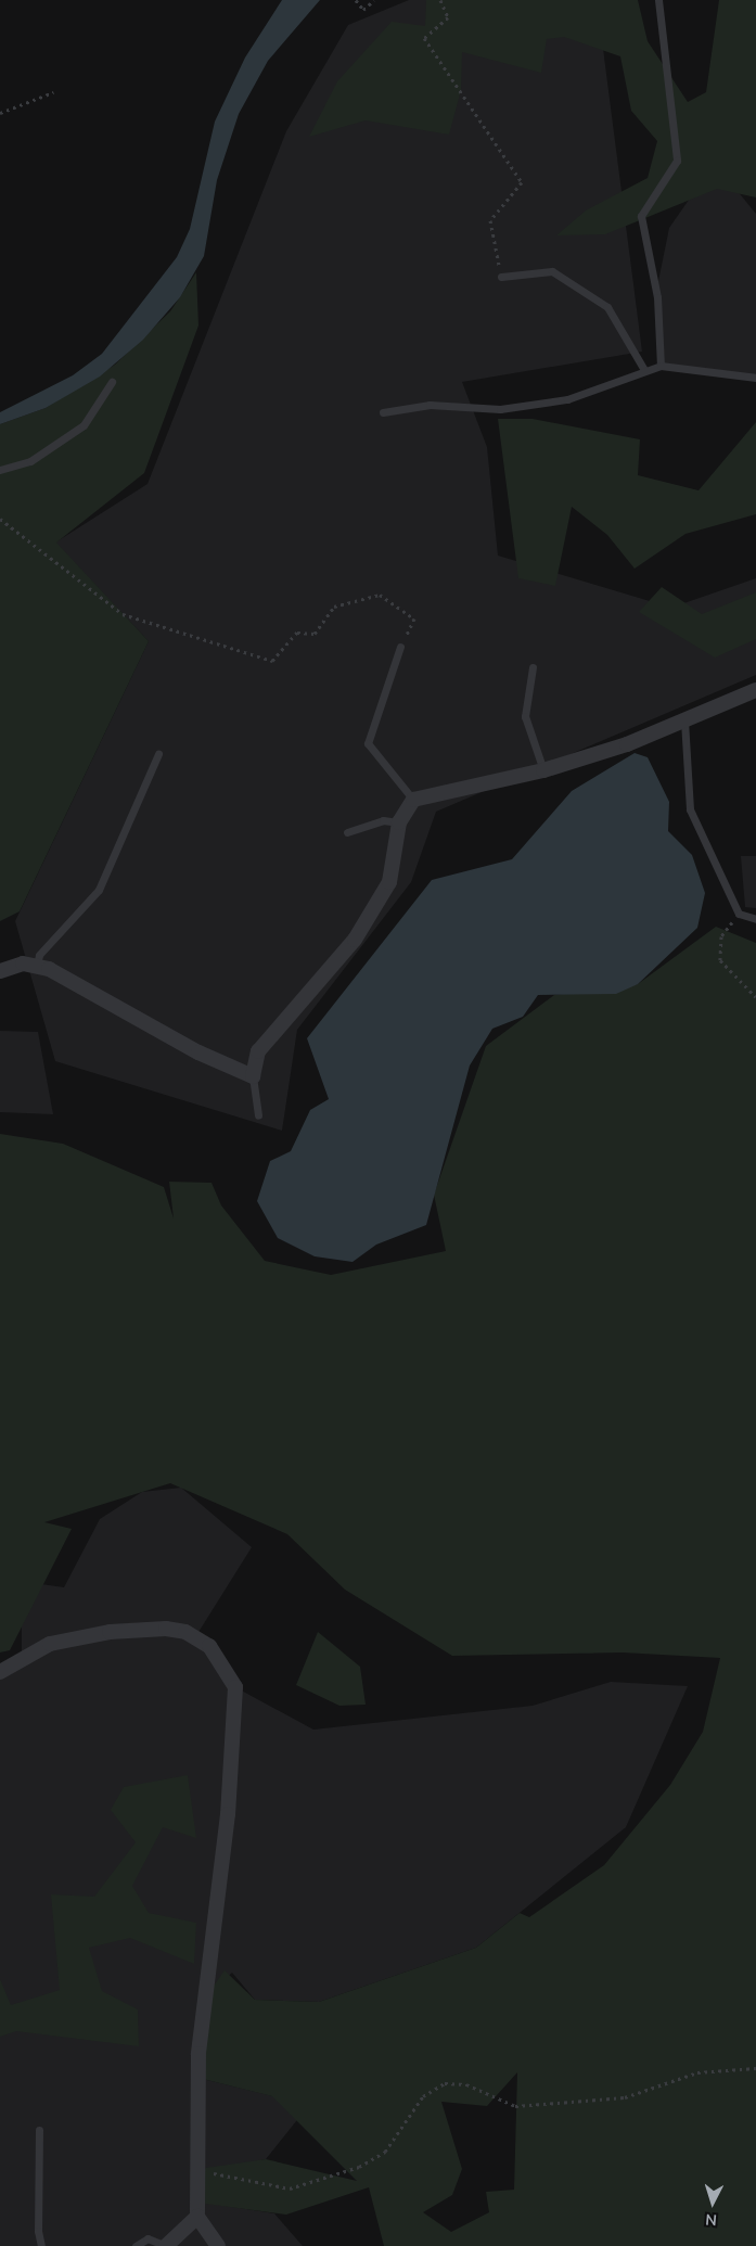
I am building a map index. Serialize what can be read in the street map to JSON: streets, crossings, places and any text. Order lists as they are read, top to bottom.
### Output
{
  "north": "bottom"
}
